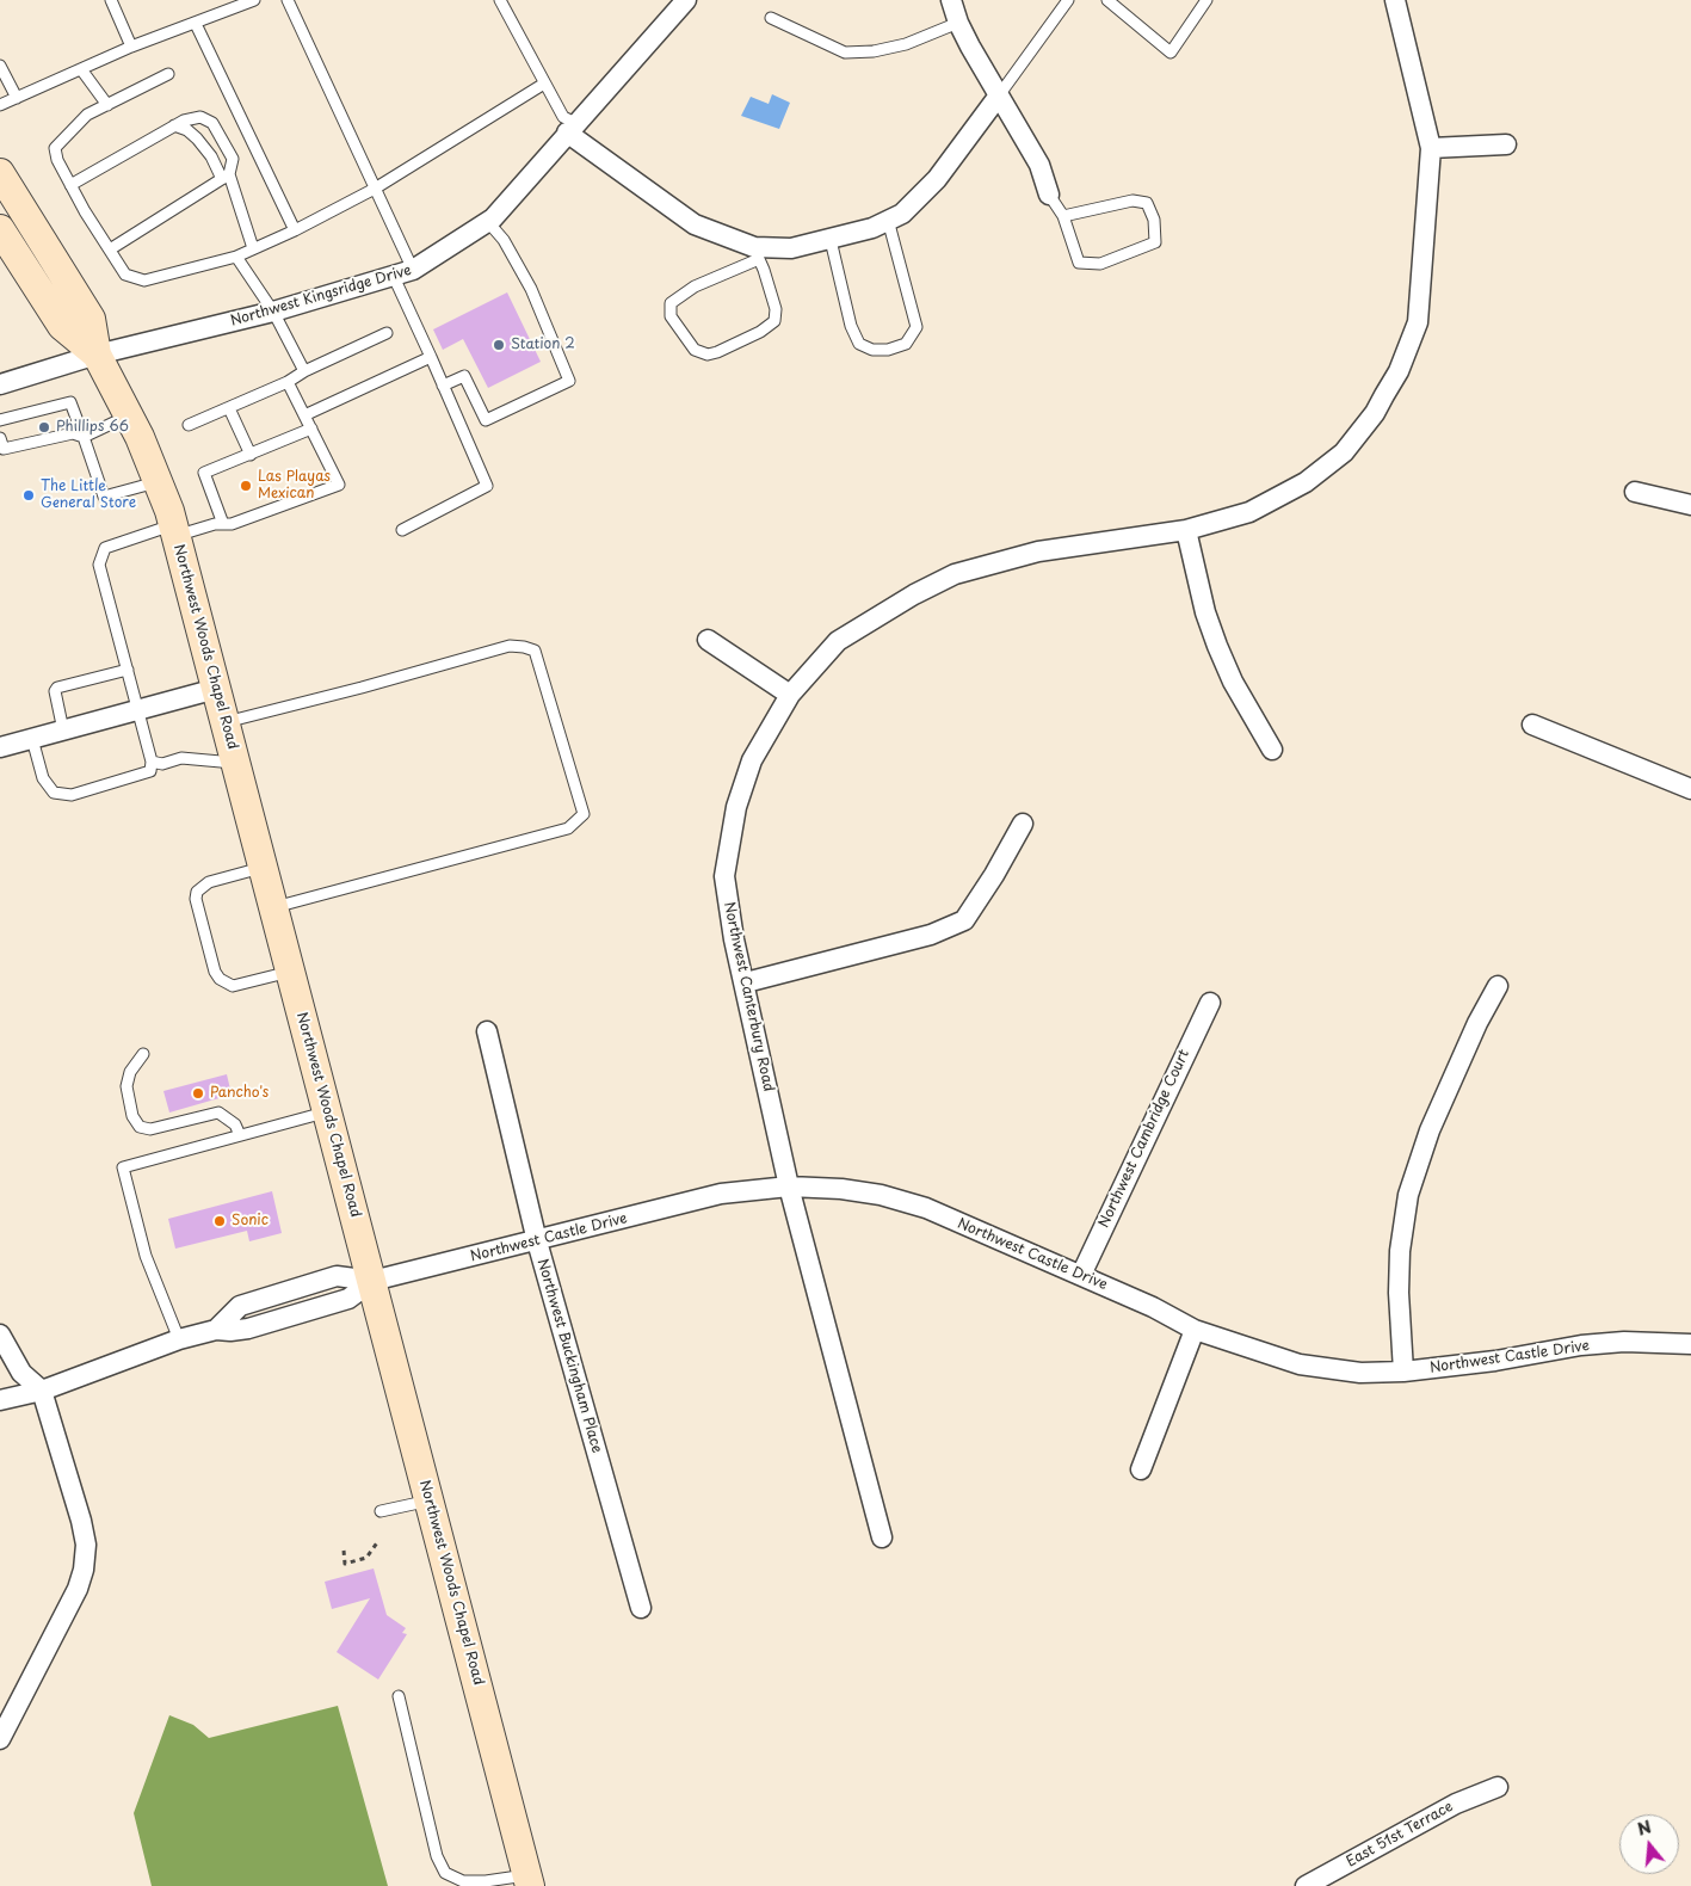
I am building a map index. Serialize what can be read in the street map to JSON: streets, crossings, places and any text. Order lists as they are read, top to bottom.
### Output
{
  "streets": {
    "main road": ["Northwest Woods Chapel Road"],
    "street": [
      "Northwest Kingsridge Drive",
      "Northwest Canterbury Road",
      "Northwest Cambridge Court",
      "Northwest Castle Drive",
      "Northwest Buckingham Place",
      "East 51st Terrace"
    ]
  },
  "crossings": [
    ["Northwest Kingsridge Drive", "Northwest Woods Chapel Road"],
    ["Northwest Woods Chapel Road", "Northwest Castle Drive"],
    ["Northwest Canterbury Road", "Northwest Castle Drive"],
    ["Northwest Cambridge Court", "Northwest Castle Drive"],
    ["Northwest Castle Drive", "Northwest Buckingham Place"]
  ],
  "places": [
    "Station 2",
    "Phillips 66",
    "Las Playas Mexican",
    "The Little General Store",
    "Pancho's",
    "Sonic"
  ],
  "north": "top"
}
